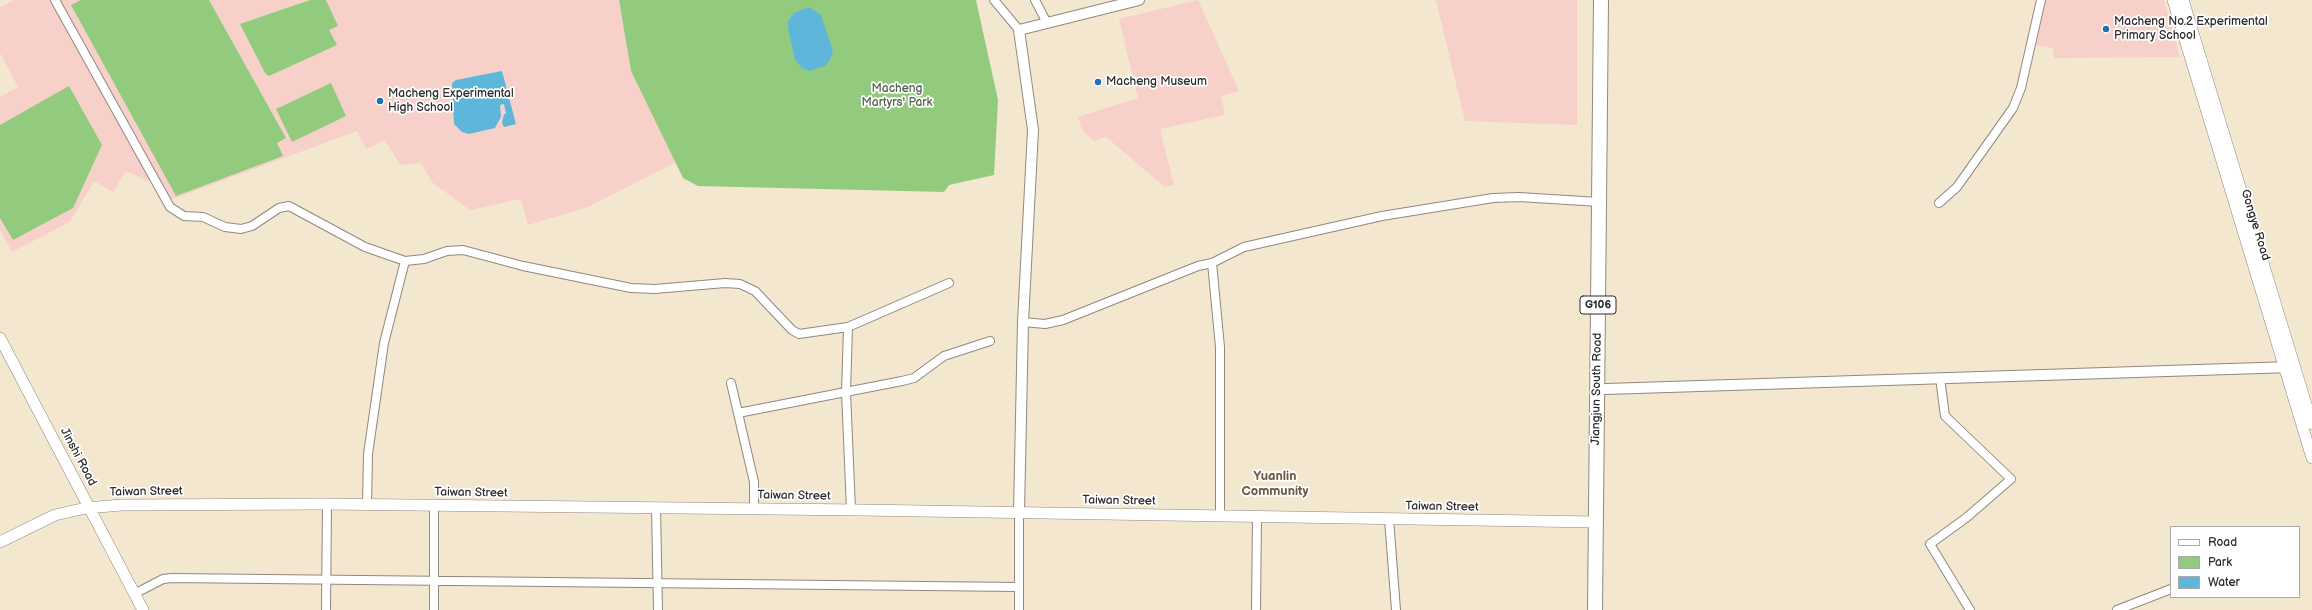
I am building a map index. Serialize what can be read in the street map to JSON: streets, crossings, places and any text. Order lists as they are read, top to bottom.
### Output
{
  "streets": {
    "highway": ["G106", "Jiangjun South Road"],
    "main road": ["Gongye Road", "Jinshi Road", "Taiwan Street"]
  },
  "crossings": [
    ["Jiangjun South Road", "Taiwan Street"],
    ["Jinshi Road", "Taiwan Street"]
  ],
  "districts": ["Yuanlin Community"],
  "parks": ["Macheng Martyrs' Park"],
  "places": ["Macheng No.2 Experimental Primary School", "Macheng Museum", "Macheng Experimental High School"],
  "legend": ["Road", "Park", "Water"]
}
